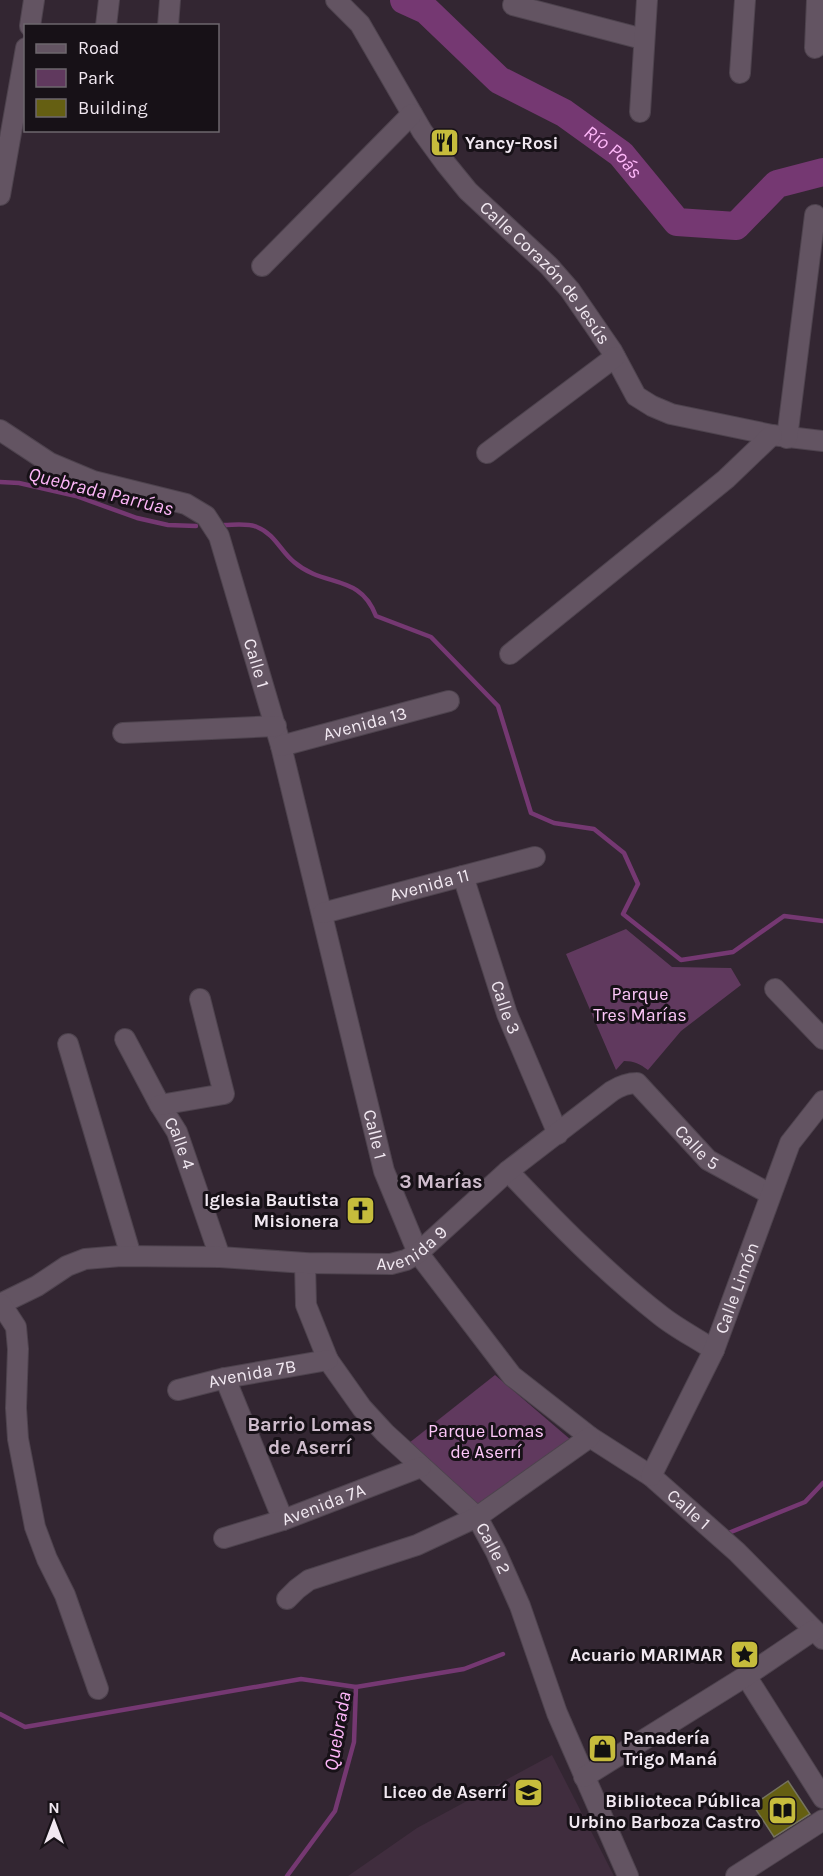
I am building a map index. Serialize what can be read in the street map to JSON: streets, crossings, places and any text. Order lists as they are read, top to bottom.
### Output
{
  "streets": {
    "street": [
      "Calle Corazón de Jesús",
      "Calle 1",
      "Avenida 13",
      "Avenida 11",
      "Calle 3",
      "Calle 4",
      "Calle 5",
      "Avenida 9",
      "Calle Limón",
      "Avenida 7B",
      "Avenida 7A",
      "Calle 2"
    ]
  },
  "crossings": [
    ["Calle 1", "Avenida 13"],
    ["Calle 1", "Avenida 11"],
    ["Calle 1", "Avenida 9"],
    ["Calle 1", "Calle Limón"],
    ["Avenida 11", "Calle 3"],
    ["Calle 3", "Avenida 9"],
    ["Calle 4", "Avenida 9"],
    ["Calle 5", "Avenida 9"],
    ["Calle 5", "Calle Limón"],
    ["Avenida 9", "Calle 2"],
    ["Avenida 7B", "Calle 2"],
    ["Avenida 7A", "Calle 2"]
  ],
  "districts": ["3 Marías", "Barrio Lomas de Aserrí"],
  "water": ["Río Poás", "Quebrada Parrúas", "Quebrada"],
  "parks": ["Parque Tres Marías", "Parque Lomas de Aserrí"],
  "places": {
    "restaurant": ["Yancy-Rosi"],
    "church": ["Iglesia Bautista Misionera"],
    "place": ["Acuario MARIMAR"],
    "shop": ["Panadería Trigo Maná"],
    "school or university": ["Liceo de Aserrí"],
    "library": ["Biblioteca Pública Urbino Barboza Castro"]
  },
  "legend": ["Road", "Park", "Building"],
  "north": "top"
}
